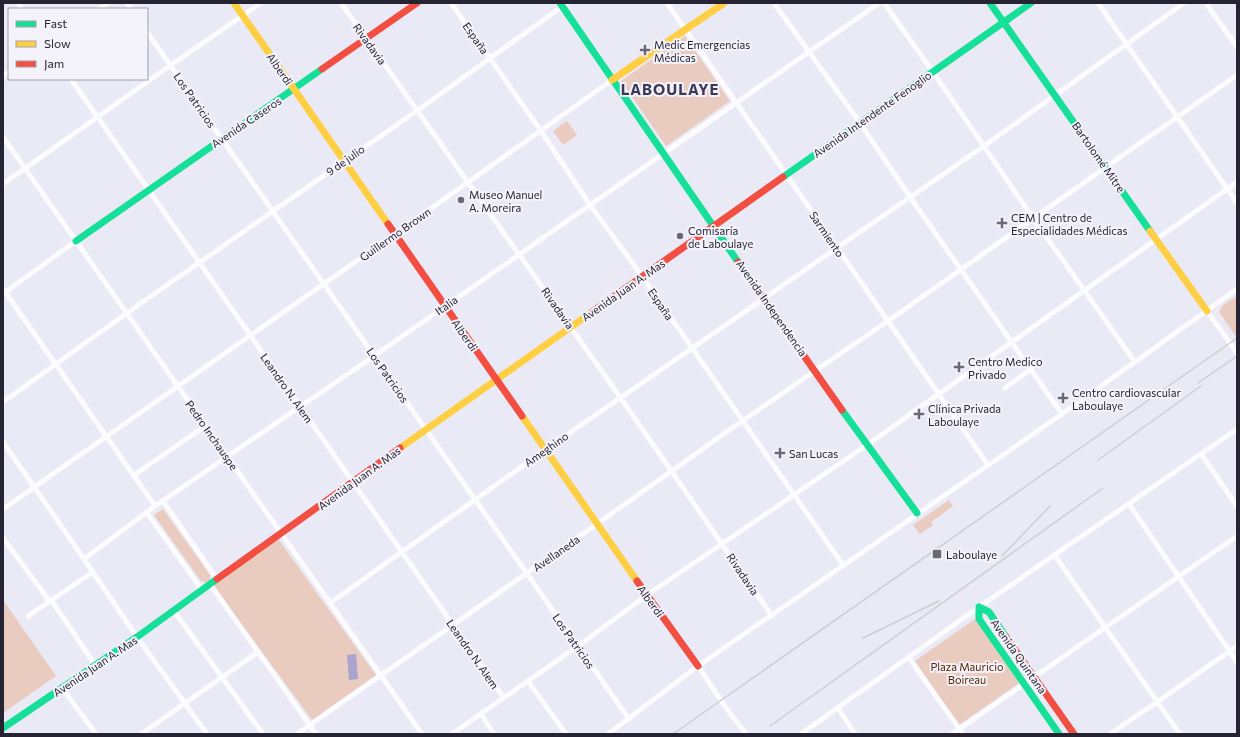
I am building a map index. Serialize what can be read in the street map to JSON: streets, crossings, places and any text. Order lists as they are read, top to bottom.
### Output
{
  "streets": {
    "main road": [
      "Alberdi",
      "Avenida Intendente Fenoglio",
      "Avenida Caseros",
      "Bartolomé Mitre",
      "Avenida Juan A. Mas",
      "Avenida Independencia",
      "Avenida Quintana"
    ],
    "street": [
      "España",
      "Rivadavia",
      "Los Patricios",
      "9 de julio",
      "Guillermo Brown",
      "Sarmiento",
      "Italia",
      "Leandro N. Alem",
      "Pedro Inchauspe",
      "Ameghino",
      "Avellaneda"
    ]
  },
  "crossings": [
    ["España", "9 de julio"],
    ["España", "Guillermo Brown"],
    ["España", "Avenida Juan A. Mas"],
    ["España", "Italia"],
    ["España", "Ameghino"],
    ["España", "Avellaneda"],
    ["Rivadavia", "Avenida Caseros"],
    ["Rivadavia", "9 de julio"],
    ["Rivadavia", "Guillermo Brown"],
    ["Rivadavia", "Avenida Juan A. Mas"],
    ["Rivadavia", "Italia"],
    ["Rivadavia", "Ameghino"],
    ["Rivadavia", "Avellaneda"],
    ["Alberdi", "Avenida Caseros"],
    ["Alberdi", "9 de julio"],
    ["Alberdi", "Guillermo Brown"],
    ["Alberdi", "Avenida Juan A. Mas"],
    ["Alberdi", "Italia"],
    ["Alberdi", "Ameghino"],
    ["Alberdi", "Avellaneda"],
    ["Los Patricios", "Avenida Caseros"],
    ["Los Patricios", "9 de julio"],
    ["Los Patricios", "Guillermo Brown"],
    ["Los Patricios", "Avenida Juan A. Mas"],
    ["Los Patricios", "Italia"],
    ["Los Patricios", "Ameghino"],
    ["Los Patricios", "Avellaneda"],
    ["Avenida Intendente Fenoglio", "Bartolomé Mitre"],
    ["Avenida Intendente Fenoglio", "Sarmiento"],
    ["Avenida Intendente Fenoglio", "Avenida Juan A. Mas"],
    ["Avenida Intendente Fenoglio", "Avenida Independencia"],
    ["Avenida Caseros", "Leandro N. Alem"],
    ["Avenida Caseros", "Pedro Inchauspe"],
    ["Bartolomé Mitre", "Ameghino"],
    ["Bartolomé Mitre", "Avellaneda"],
    ["9 de julio", "Avenida Independencia"],
    ["9 de julio", "Leandro N. Alem"],
    ["9 de julio", "Pedro Inchauspe"],
    ["Guillermo Brown", "Avenida Independencia"],
    ["Guillermo Brown", "Leandro N. Alem"],
    ["Guillermo Brown", "Pedro Inchauspe"],
    ["Sarmiento", "Italia"],
    ["Sarmiento", "Ameghino"],
    ["Sarmiento", "Avellaneda"],
    ["Avenida Juan A. Mas", "Avenida Independencia"],
    ["Avenida Juan A. Mas", "Leandro N. Alem"],
    ["Avenida Juan A. Mas", "Pedro Inchauspe"],
    ["Italia", "Avenida Independencia"],
    ["Italia", "Leandro N. Alem"],
    ["Italia", "Pedro Inchauspe"],
    ["Avenida Independencia", "Ameghino"],
    ["Avenida Independencia", "Avellaneda"],
    ["Leandro N. Alem", "Ameghino"],
    ["Leandro N. Alem", "Avellaneda"],
    ["Pedro Inchauspe", "Ameghino"],
    ["Pedro Inchauspe", "Avellaneda"]
  ],
  "districts": ["LABOULAYE"],
  "parks": ["Plaza Mauricio Boireau"],
  "places": {
    "health": [
      "Medic Emergencias Médicas",
      "CEM | Centro de Especialidades Médicas",
      "Centro Medico Privado",
      "Centro cardiovascular Laboulaye",
      "Clínica Privada Laboulaye",
      "San Lucas"
    ],
    "other": ["Museo Manuel A. Moreira", "Comisaría de Laboulaye"],
    "transit": ["Laboulaye"]
  },
  "legend": ["Fast", "Slow", "Jam"]
}
